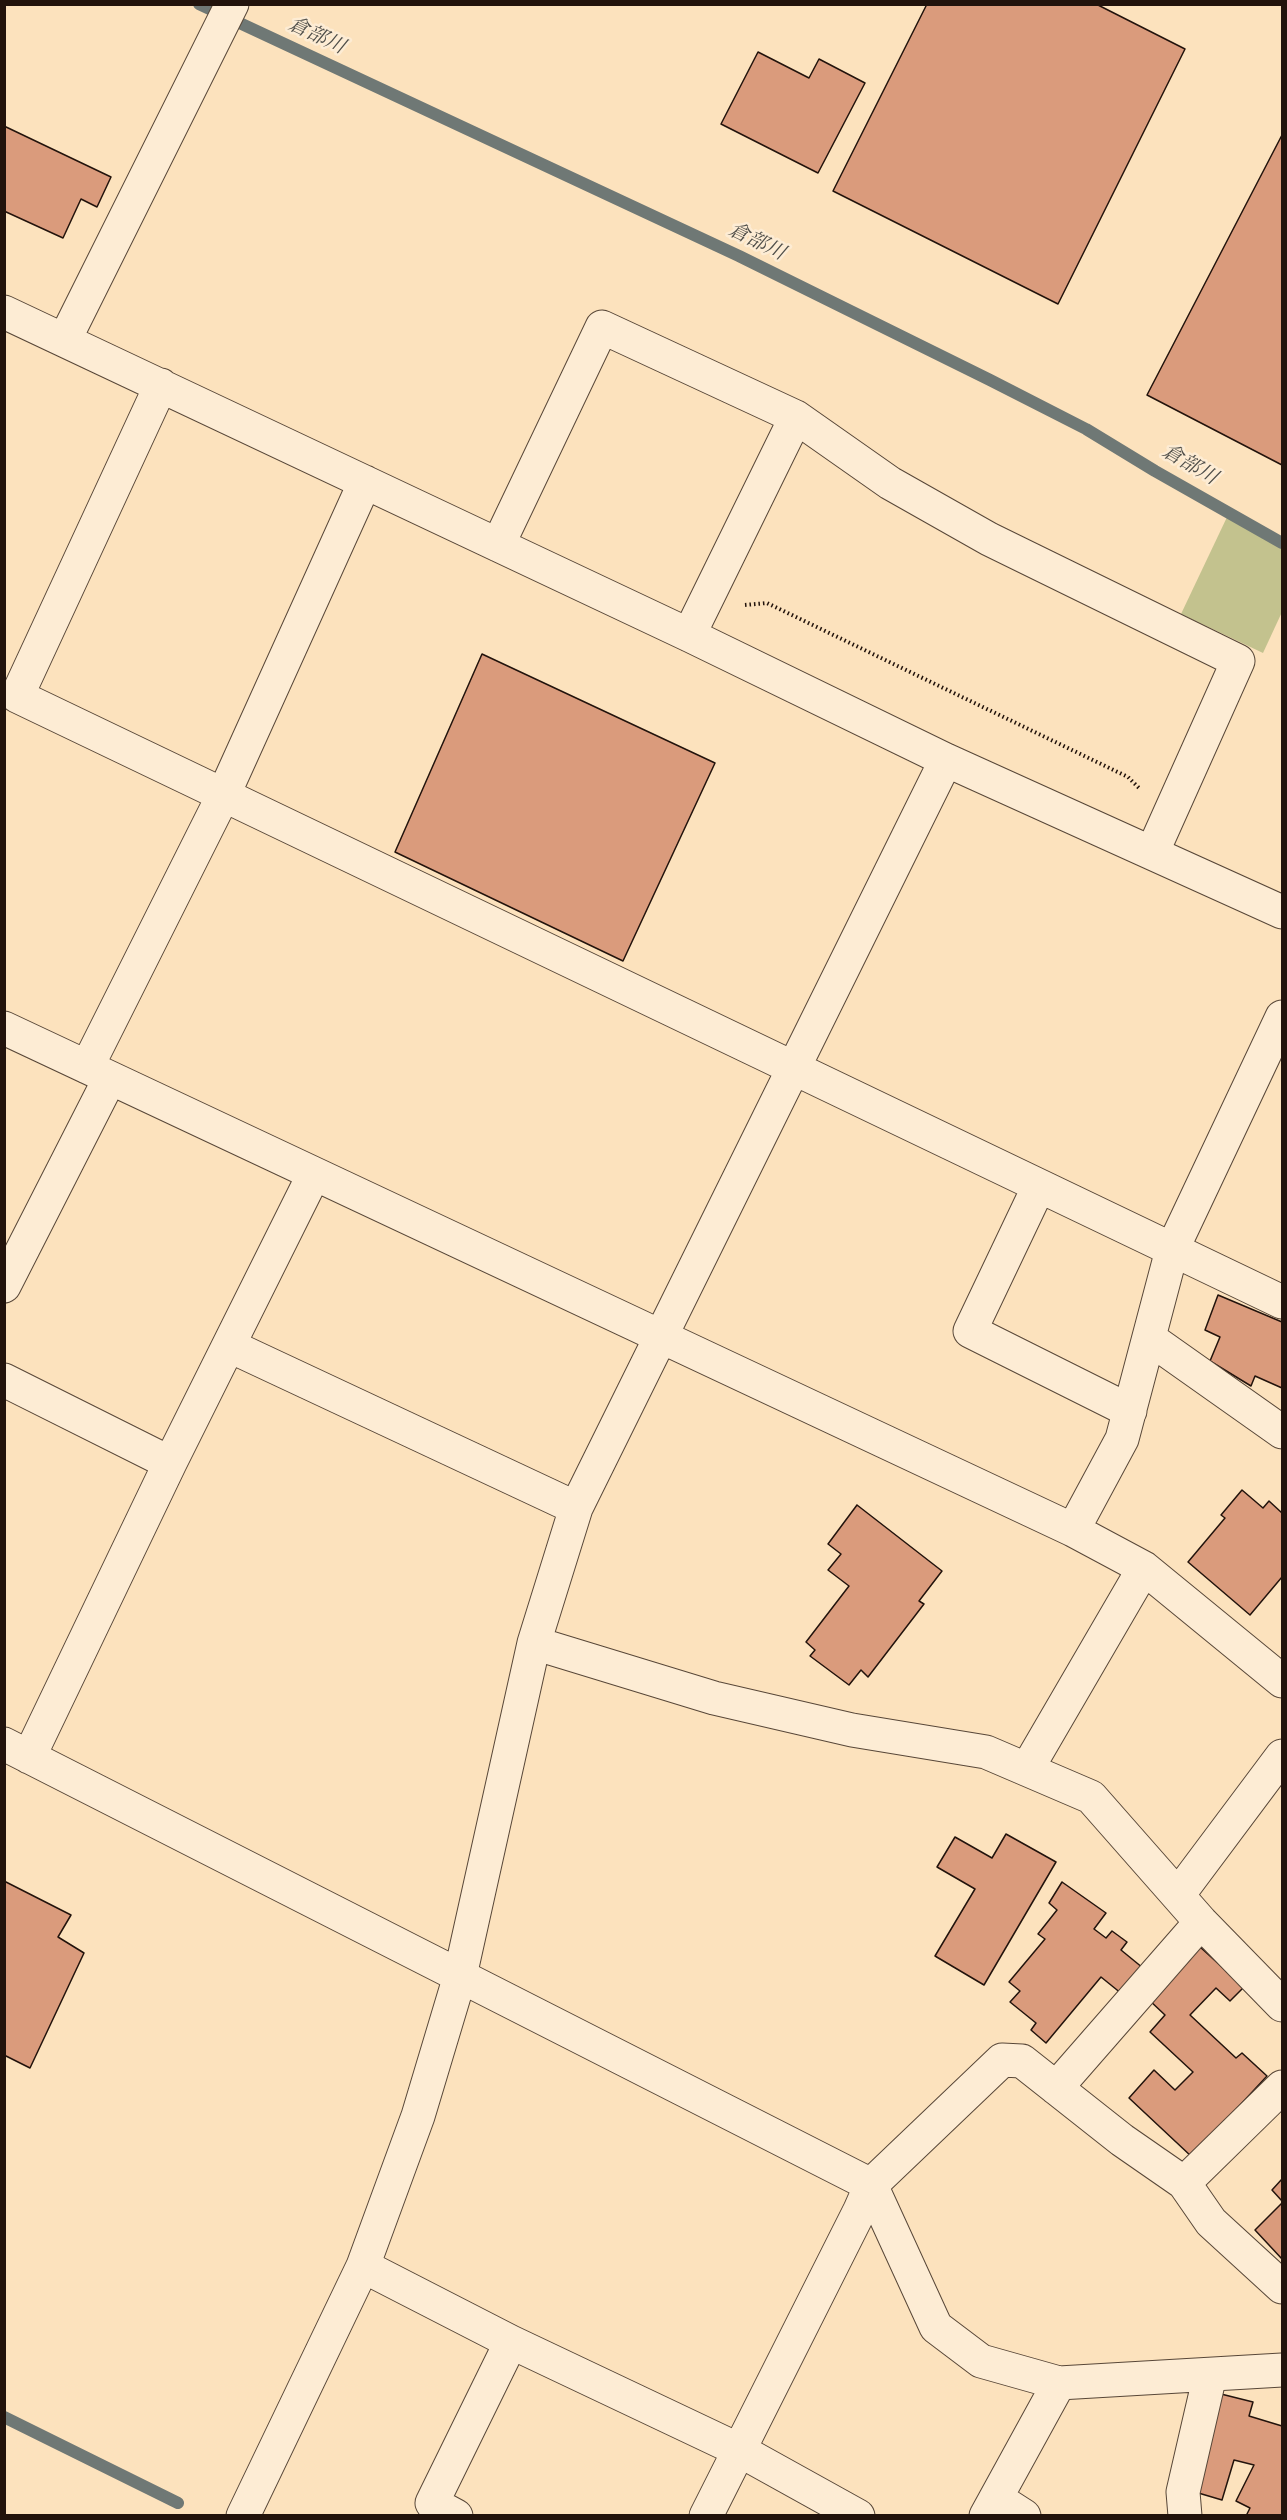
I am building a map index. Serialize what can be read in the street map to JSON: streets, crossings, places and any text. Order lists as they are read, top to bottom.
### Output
{
  "water": ["倉部川"]
}
